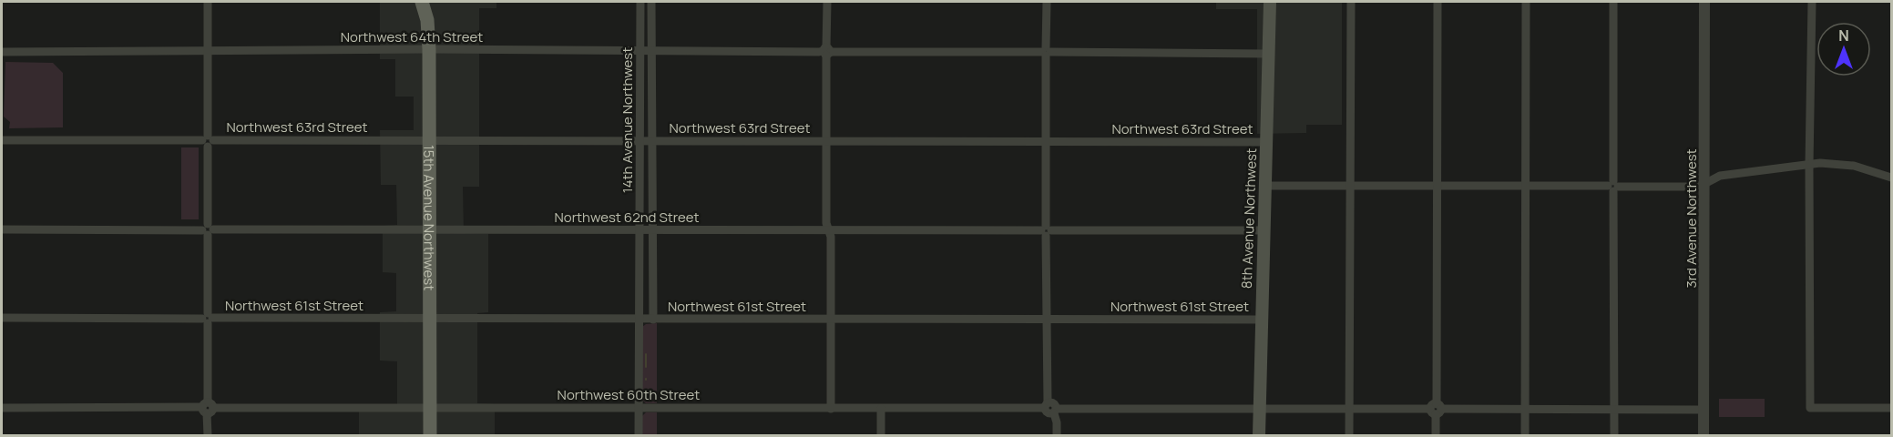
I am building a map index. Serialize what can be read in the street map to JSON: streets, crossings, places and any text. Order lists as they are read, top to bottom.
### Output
{
  "streets": {
    "main road": ["15th Avenue Northwest", "8th Avenue Northwest"],
    "street": [
      "Northwest 64th Street",
      "14th Avenue Northwest",
      "Northwest 63rd Street",
      "Northwest 62nd Street",
      "3rd Avenue Northwest",
      "Northwest 61st Street",
      "Northwest 60th Street"
    ]
  },
  "crossings": [
    ["Northwest 64th Street", "14th Avenue Northwest"],
    ["Northwest 64th Street", "15th Avenue Northwest"],
    ["Northwest 64th Street", "8th Avenue Northwest"],
    ["14th Avenue Northwest", "Northwest 63rd Street"],
    ["14th Avenue Northwest", "Northwest 62nd Street"],
    ["14th Avenue Northwest", "Northwest 61st Street"],
    ["14th Avenue Northwest", "Northwest 60th Street"],
    ["Northwest 63rd Street", "15th Avenue Northwest"],
    ["Northwest 63rd Street", "8th Avenue Northwest"],
    ["Northwest 62nd Street", "15th Avenue Northwest"],
    ["Northwest 62nd Street", "8th Avenue Northwest"],
    ["15th Avenue Northwest", "Northwest 61st Street"],
    ["15th Avenue Northwest", "Northwest 60th Street"],
    ["8th Avenue Northwest", "Northwest 61st Street"]
  ],
  "north": "top"
}
